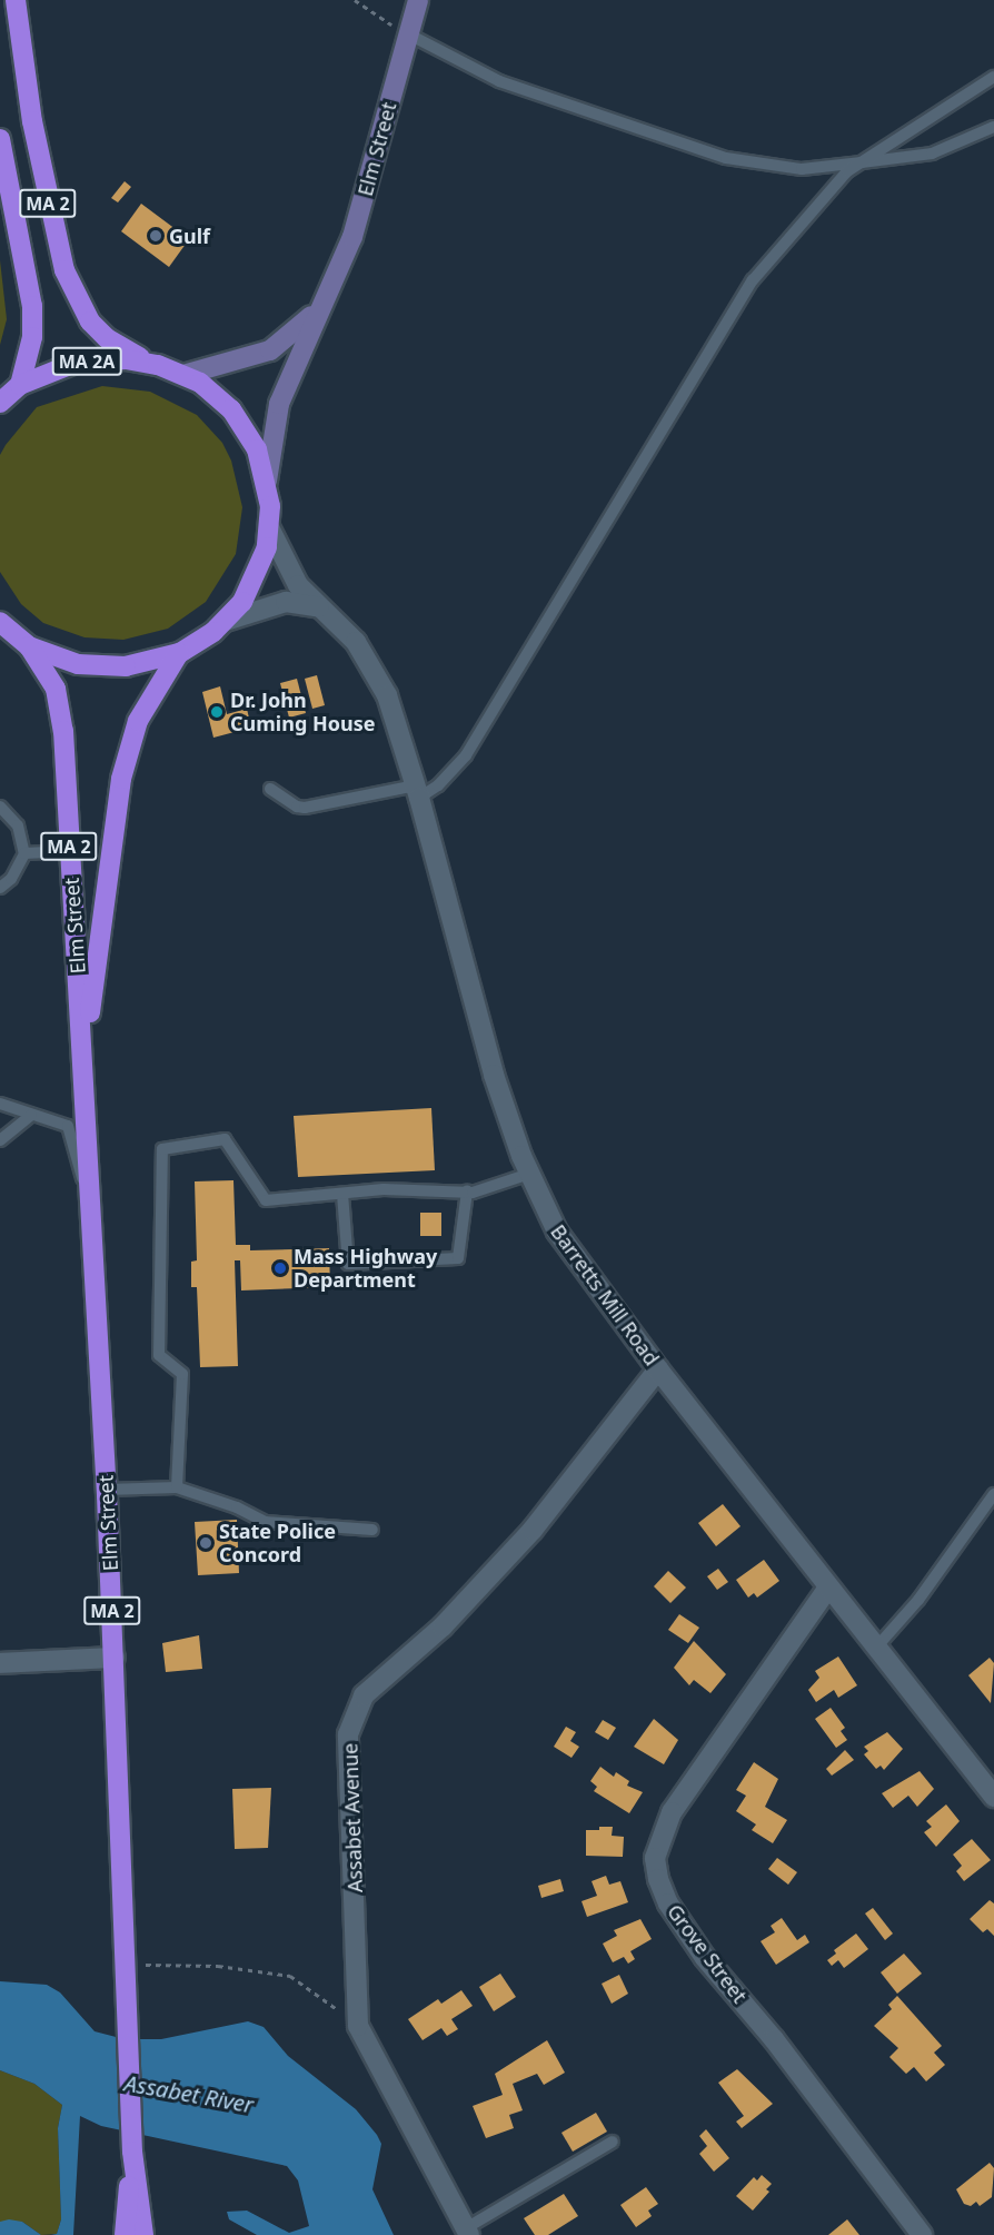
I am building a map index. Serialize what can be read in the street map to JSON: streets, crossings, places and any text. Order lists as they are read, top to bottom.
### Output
{
  "streets": {
    "highway": ["Elm Street", "MA 2", "MA 2A"],
    "street": ["Barretts Mill Road", "Assabet Avenue", "Grove Street"]
  },
  "crossings": [
    ["Elm Street", "MA 2"],
    ["MA 2", "MA 2A"],
    ["MA 2", "Barretts Mill Road"],
    ["Barretts Mill Road", "Assabet Avenue"],
    ["Barretts Mill Road", "Grove Street"]
  ],
  "water": ["Assabet River"],
  "places": [
    "Gulf",
    "Dr. John Cuming House",
    "Mass Highway Department",
    "State Police Concord"
  ]
}
